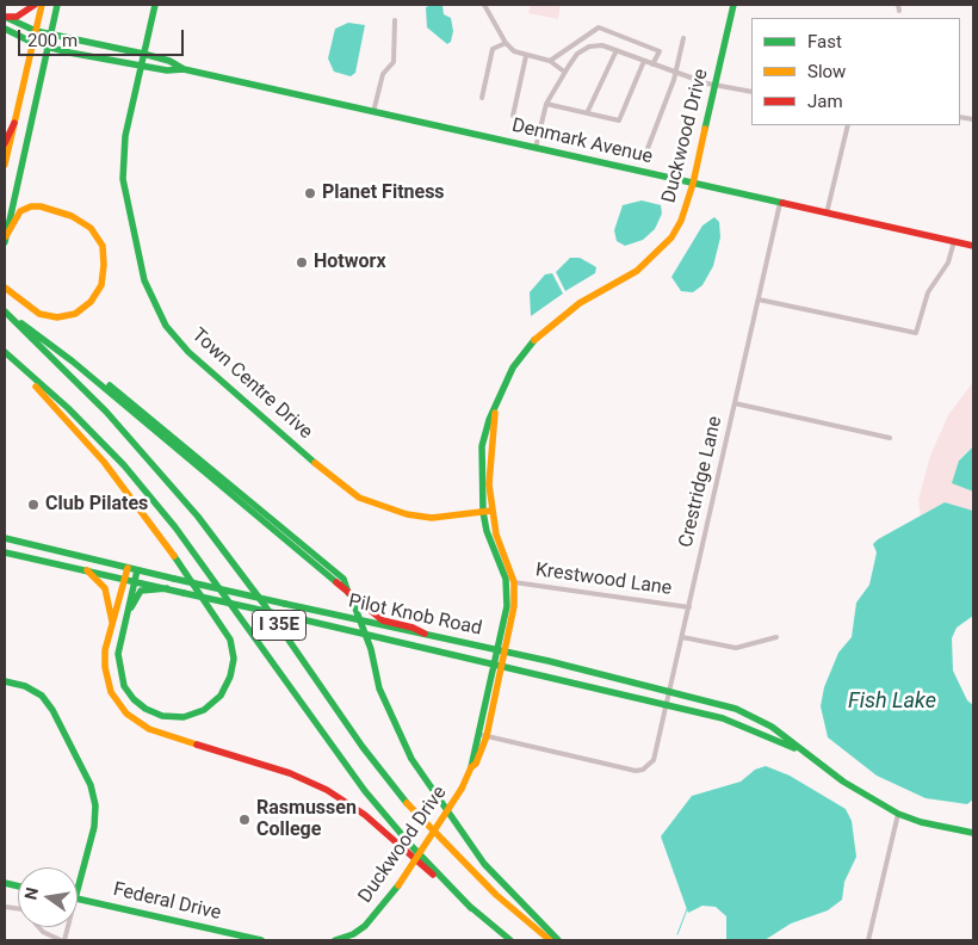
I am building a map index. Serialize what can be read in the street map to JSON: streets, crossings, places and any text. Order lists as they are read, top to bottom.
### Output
{
  "streets": {
    "main road": [
      "Duckwood Drive",
      "Denmark Avenue",
      "Town Centre Drive",
      "Pilot Knob Road",
      "I 35E",
      "Federal Drive"
    ],
    "street": ["Crestridge Lane", "Krestwood Lane"]
  },
  "crossings": [
    ["Duckwood Drive", "Denmark Avenue"],
    ["Duckwood Drive", "Town Centre Drive"],
    ["Duckwood Drive", "Crestridge Lane"],
    ["Duckwood Drive", "Krestwood Lane"],
    ["Duckwood Drive", "Pilot Knob Road"],
    ["Denmark Avenue", "Town Centre Drive"],
    ["Denmark Avenue", "Crestridge Lane"],
    ["Crestridge Lane", "Krestwood Lane"],
    ["Crestridge Lane", "Pilot Knob Road"]
  ],
  "water": ["Fish Lake"],
  "places": [
    "Planet Fitness",
    "Hotworx",
    "Club Pilates",
    "Rasmussen College"
  ],
  "legend": ["Fast", "Slow", "Jam"],
  "scale_bar": "200 m",
  "north": "left"
}
